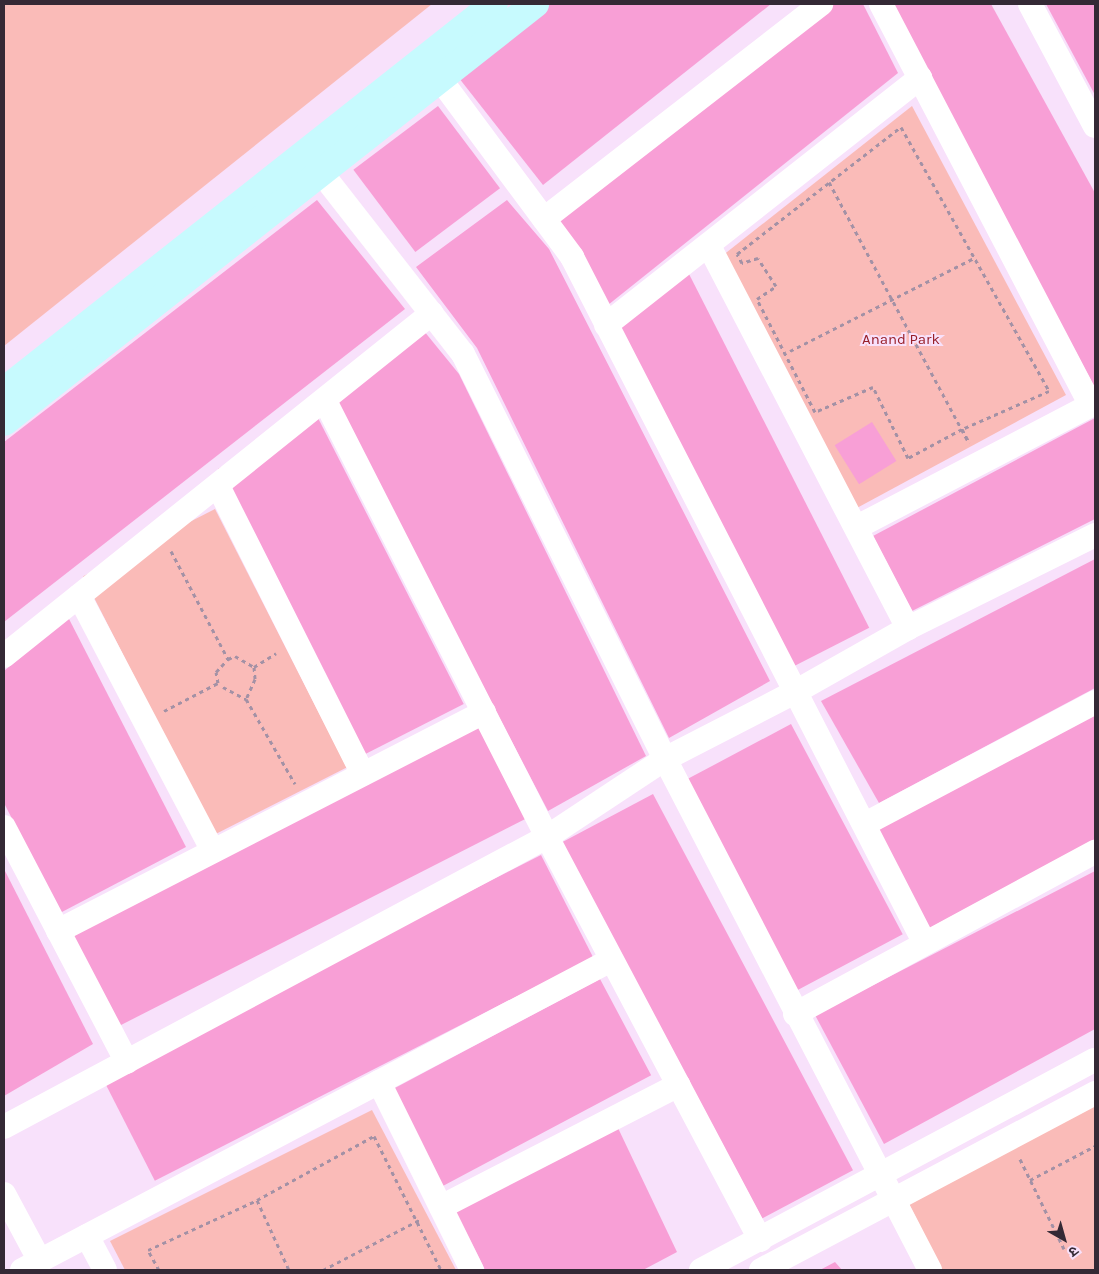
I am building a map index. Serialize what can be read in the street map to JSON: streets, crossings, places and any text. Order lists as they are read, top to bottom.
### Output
{
  "parks": ["Anand Park"],
  "north": "bottom right"
}
